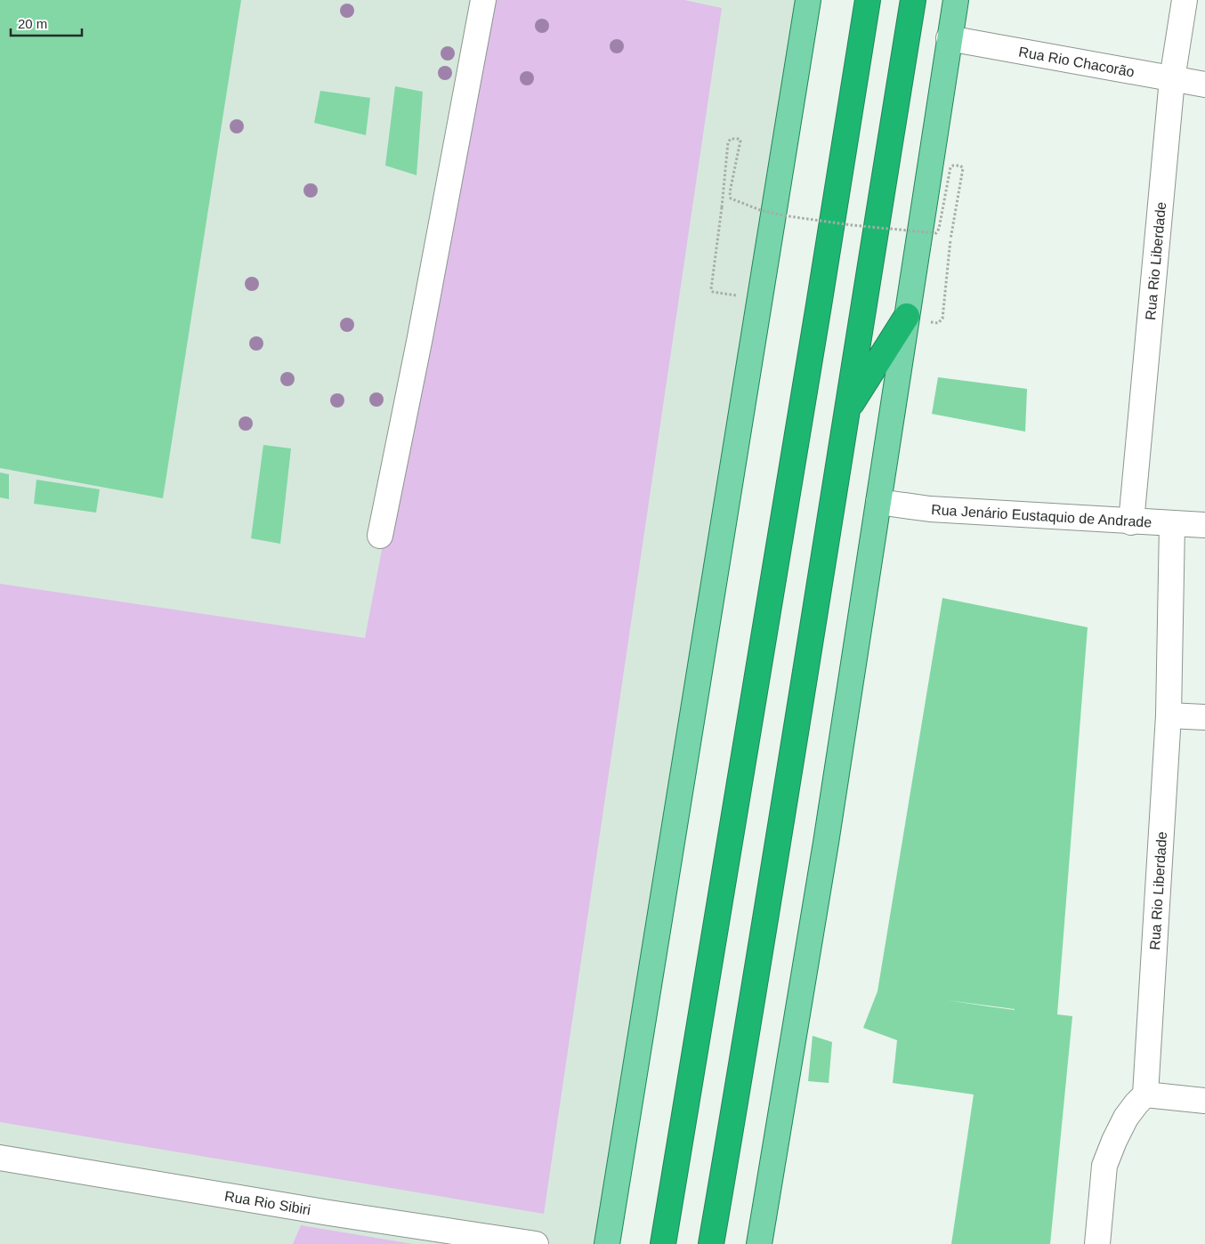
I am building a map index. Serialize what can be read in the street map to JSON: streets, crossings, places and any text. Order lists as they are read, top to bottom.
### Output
{
  "streets": {
    "street": [
      "Rua Rio Chacorão",
      "Rua Rio Liberdade",
      "Rua Jenário Eustaquio de Andrade",
      "Rua Rio Sibiri"
    ]
  },
  "crossings": [
    ["Rua Rio Chacorão", "Rua Rio Liberdade"],
    ["Rua Rio Liberdade", "Rua Jenário Eustaquio de Andrade"]
  ],
  "scale_bar": "20 m"
}
